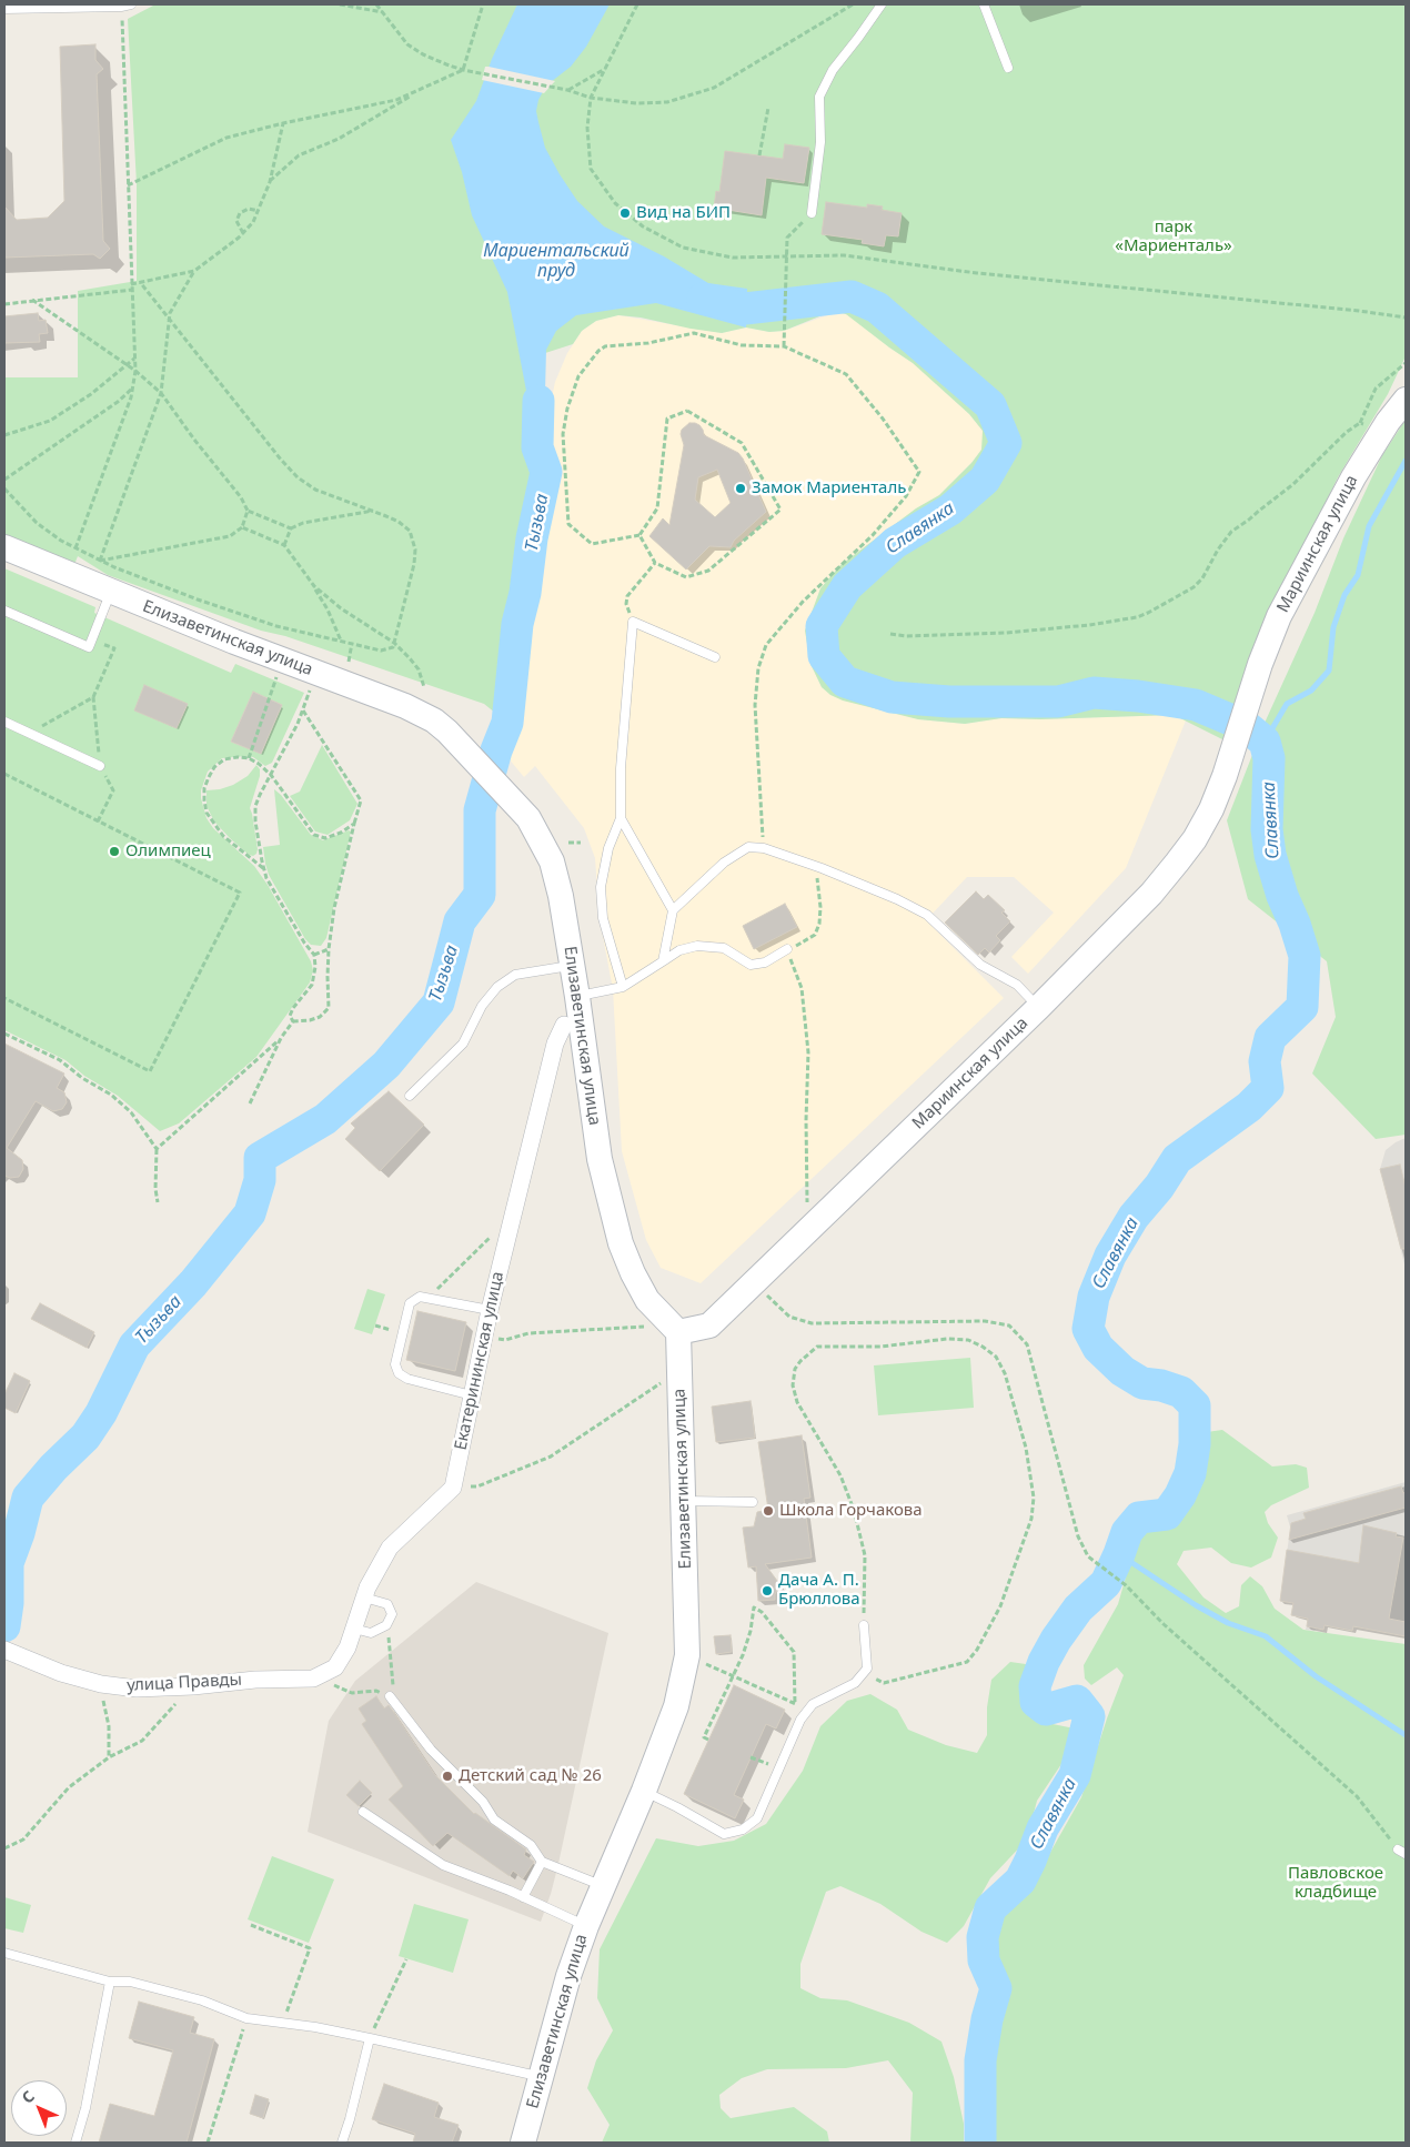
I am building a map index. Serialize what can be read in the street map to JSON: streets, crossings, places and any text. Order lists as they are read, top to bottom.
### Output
{
  "streets": {
    "street": [
      "Мариинская улица",
      "Елизаветинская улица",
      "Екатерининская улица",
      "улица Правды"
    ]
  },
  "crossings": [
    ["Мариинская улица", "Елизаветинская улица"]
  ],
  "water": ["Мариентальский пруд", "Тызьва", "Славянка"],
  "parks": ["парк «Мариенталь»", "Павловское кладбище"],
  "places": [
    "Вид на БИП",
    "Замок Мариенталь",
    "Олимпиец",
    "Школа Горчакова",
    "Дача А. П. Брюллова",
    "Детский сад № 26"
  ],
  "north": "top left"
}
